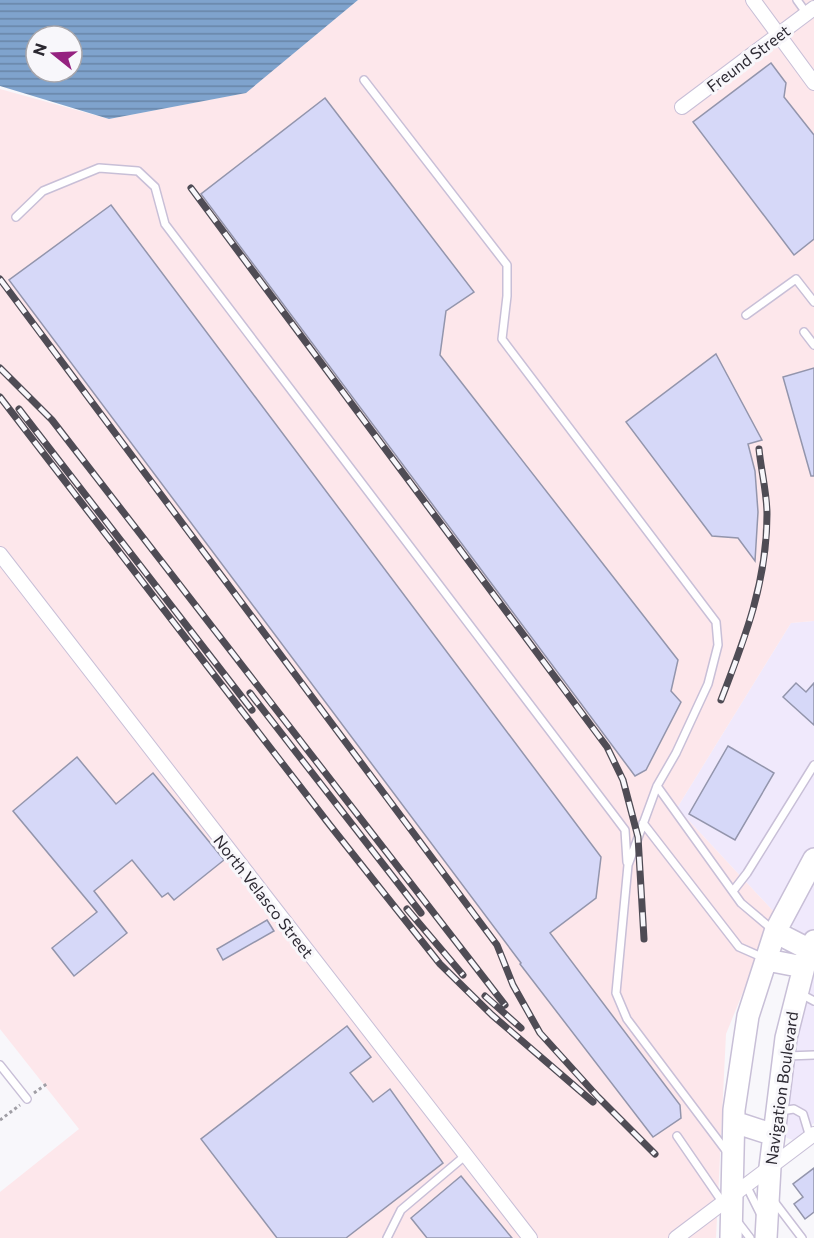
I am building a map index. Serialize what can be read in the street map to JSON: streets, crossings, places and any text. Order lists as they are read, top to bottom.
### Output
{
  "streets": {
    "main road": ["Navigation Boulevard"],
    "street": ["Freund Street", "North Velasco Street"]
  },
  "north": "left"
}
